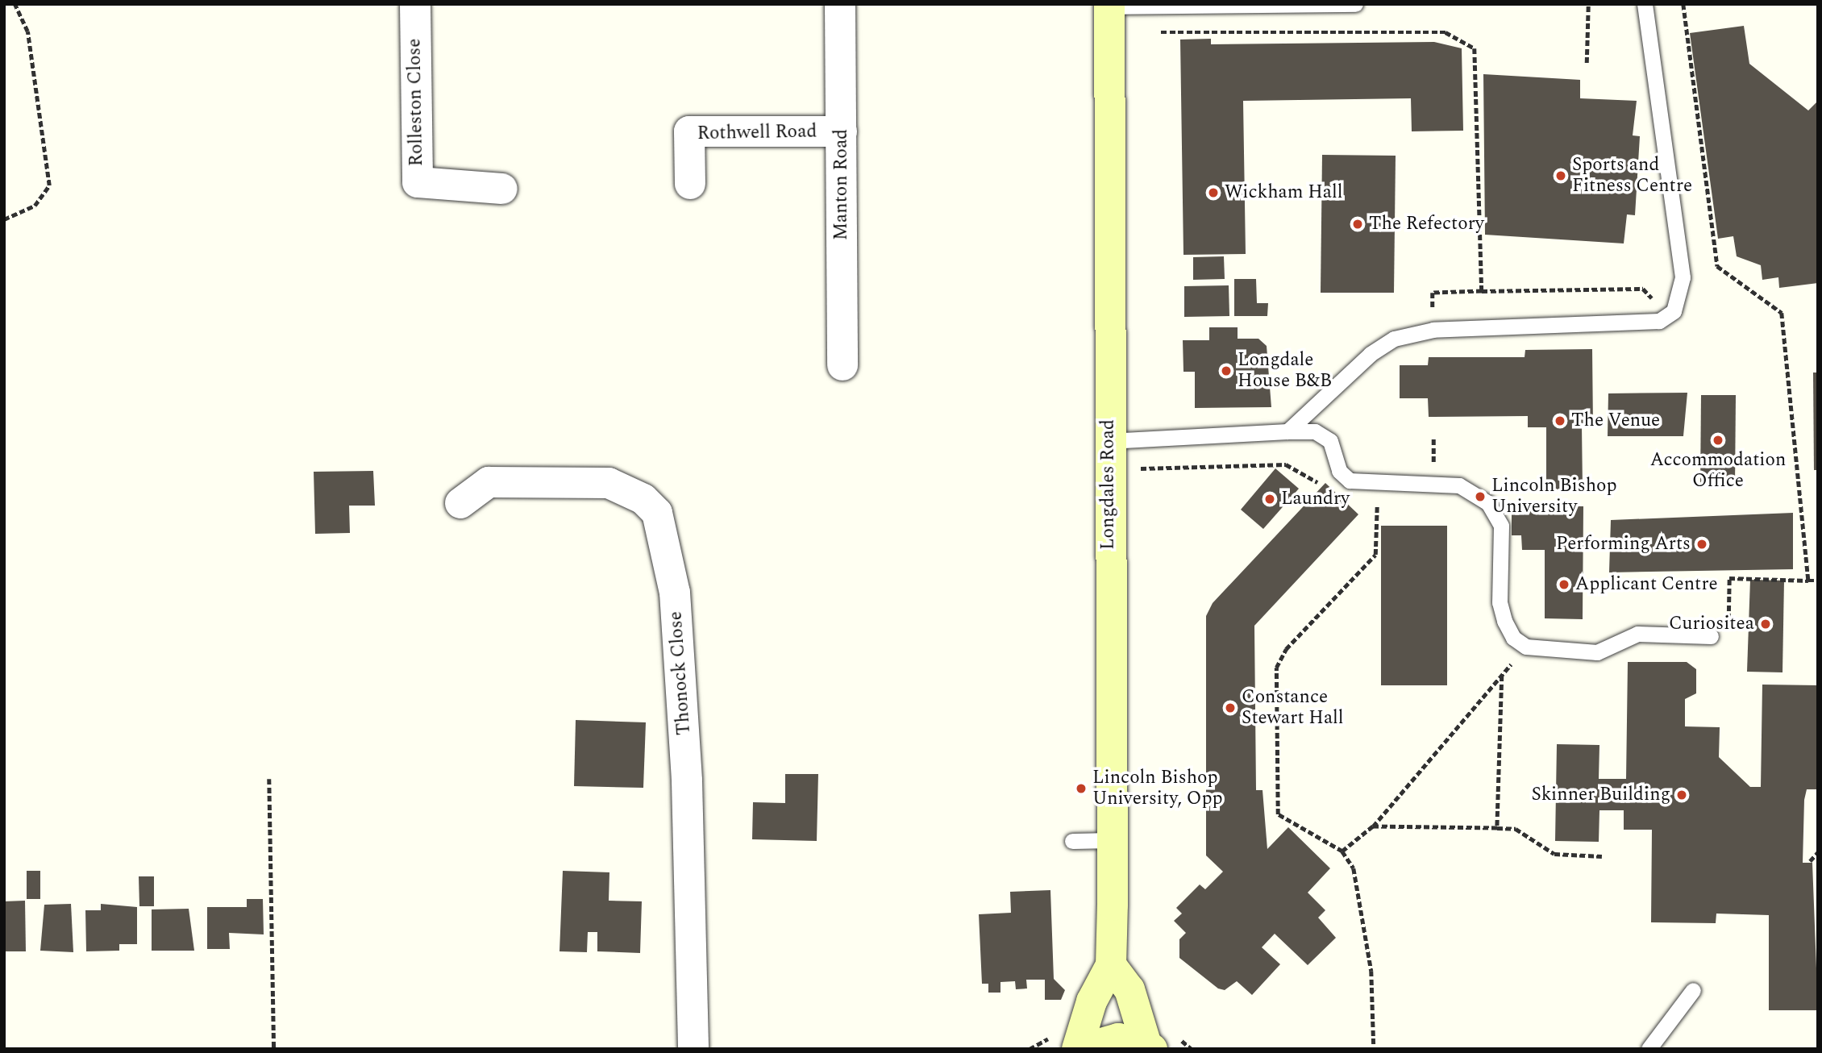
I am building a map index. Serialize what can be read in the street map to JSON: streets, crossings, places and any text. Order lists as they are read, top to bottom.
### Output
{
  "streets": {
    "main road": ["Longdales Road"],
    "street": [
      "Rolleston Close",
      "Rothwell Road",
      "Manton Road",
      "Thonock Close"
    ]
  },
  "crossings": [
    ["Rothwell Road", "Manton Road"]
  ],
  "places": [
    "Sports and Fitness Centre",
    "Wickham Hall",
    "The Refectory",
    "Longdale House B&B",
    "The Venue",
    "Accommodation Office",
    "Lincoln Bishop University",
    "Laundry",
    "Performing Arts",
    "Applicant Centre",
    "Curiositea",
    "Constance Stewart Hall",
    "Lincoln Bishop University, Opp",
    "Skinner Building"
  ]
}
